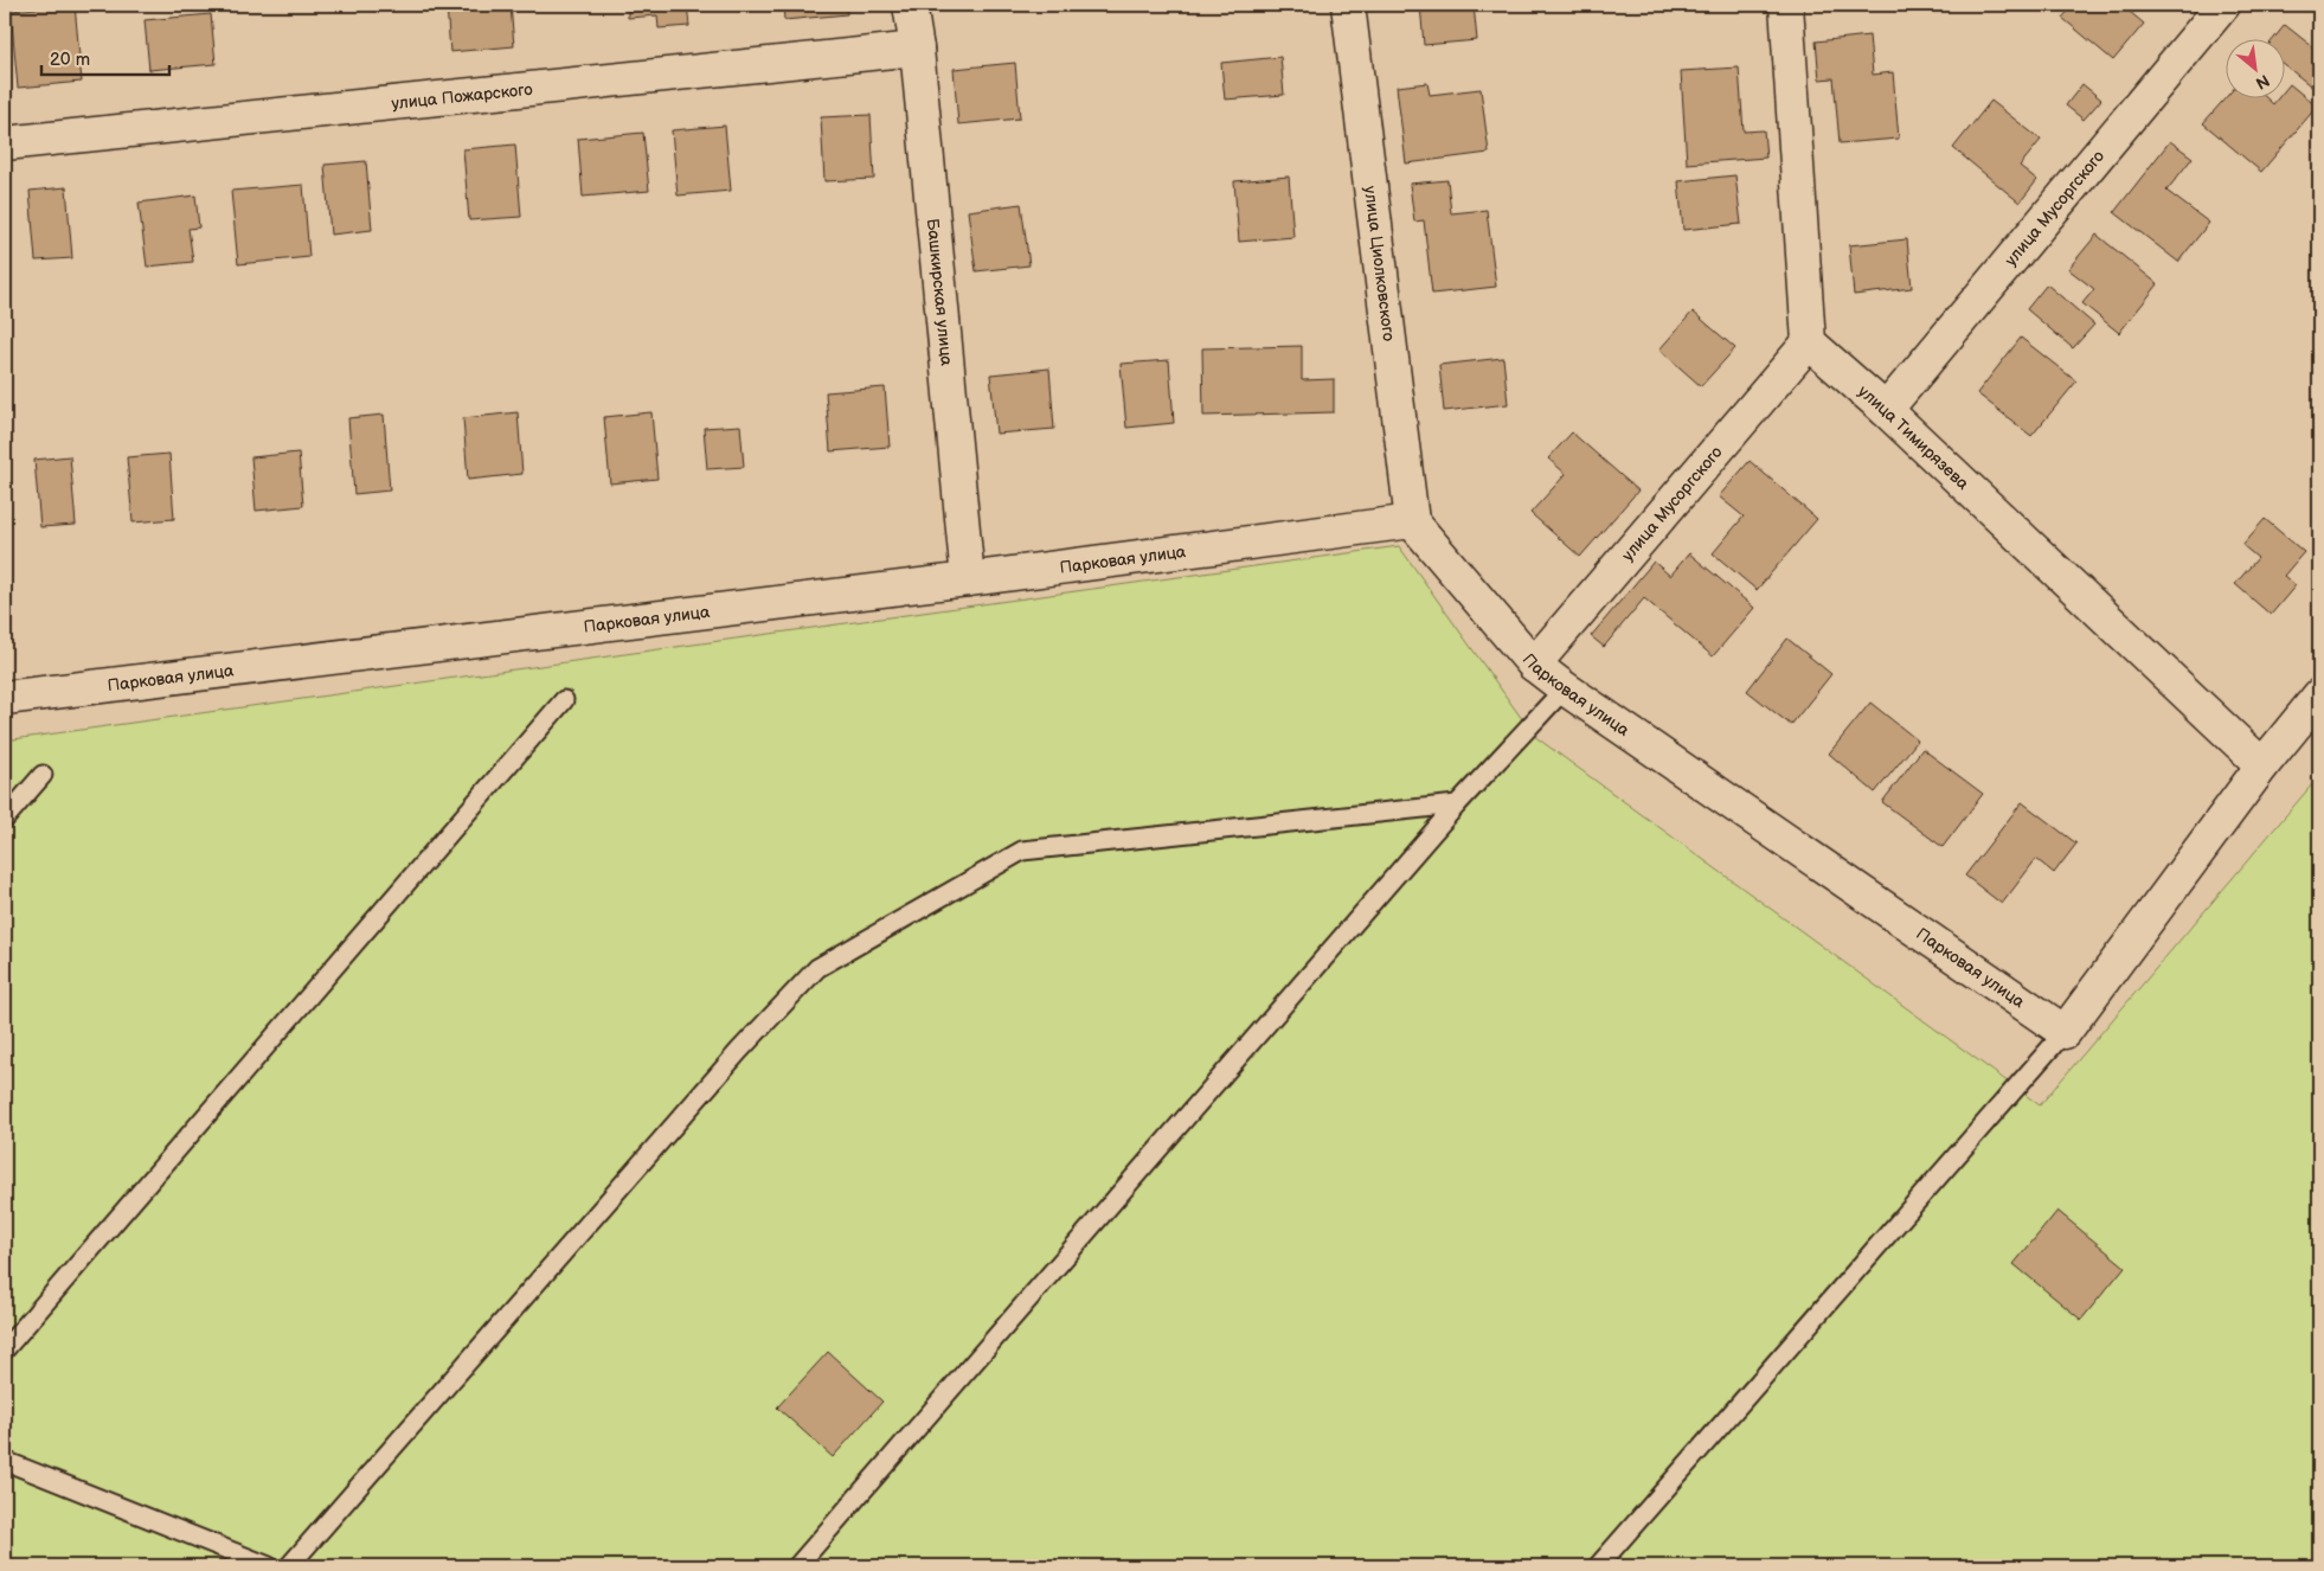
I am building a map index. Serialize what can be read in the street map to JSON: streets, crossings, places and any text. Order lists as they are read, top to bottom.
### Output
{
  "streets": {
    "street": [
      "улица Пожарского",
      "улица Мусоргского",
      "улица Циолковского",
      "Башкирская улица",
      "улица Тимирязева",
      "Парковая улица"
    ]
  },
  "crossings": [
    ["улица Пожарского", "Башкирская улица"],
    ["улица Мусоргского", "улица Тимирязева"],
    ["улица Мусоргского", "Парковая улица"],
    ["улица Циолковского", "Парковая улица"],
    ["Башкирская улица", "Парковая улица"]
  ],
  "scale_bar": "20 m",
  "north": "bottom right"
}
